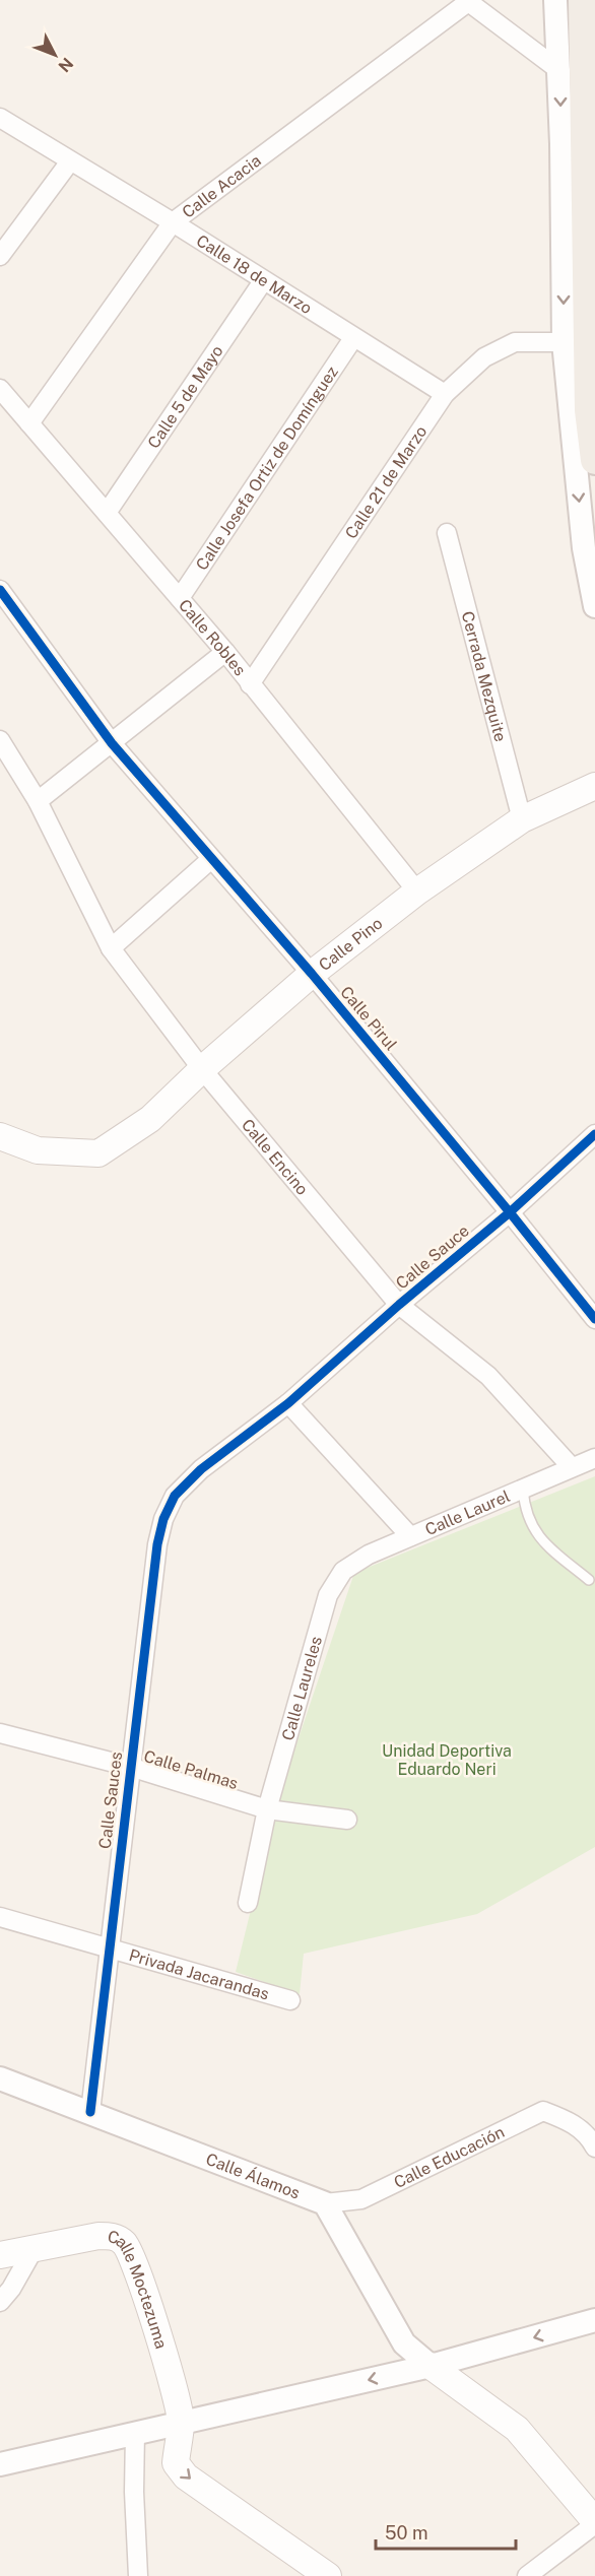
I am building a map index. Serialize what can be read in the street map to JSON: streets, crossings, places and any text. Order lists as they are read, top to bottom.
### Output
{
  "streets": {
    "main road": ["Calle Pino", "Calle Moctezuma"],
    "street": [
      "Calle Acacia",
      "Calle 18 de Marzo",
      "Calle 5 de Mayo",
      "Calle Josefa Ortiz de Domínguez",
      "Calle 21 de Marzo",
      "Calle Robles",
      "Cerrada Mezquite",
      "Calle Pirul",
      "Calle Encino",
      "Calle Sauce",
      "Calle Laurel",
      "Calle Laureles",
      "Calle Palmas",
      "Calle Sauces",
      "Privada Jacarandas",
      "Calle Educación",
      "Calle Álamos"
    ]
  },
  "crossings": [
    ["Calle Acacia", "Calle 18 de Marzo"],
    ["Calle Acacia", "Calle Robles"],
    ["Calle 18 de Marzo", "Calle 5 de Mayo"],
    ["Calle 18 de Marzo", "Calle Josefa Ortiz de Domínguez"],
    ["Calle 18 de Marzo", "Calle 21 de Marzo"],
    ["Calle 5 de Mayo", "Calle Robles"],
    ["Calle Josefa Ortiz de Domínguez", "Calle Robles"],
    ["Calle 21 de Marzo", "Calle Robles"],
    ["Calle Robles", "Calle Pino"],
    ["Cerrada Mezquite", "Calle Pino"],
    ["Calle Pino", "Calle Pirul"],
    ["Calle Pino", "Calle Encino"],
    ["Calle Pirul", "Calle Sauce"],
    ["Calle Encino", "Calle Sauce"],
    ["Calle Encino", "Calle Laurel"],
    ["Calle Sauce", "Calle Sauces"],
    ["Calle Laurel", "Calle Laureles"],
    ["Calle Laureles", "Calle Palmas"],
    ["Calle Palmas", "Calle Sauces"],
    ["Calle Sauces", "Privada Jacarandas"],
    ["Calle Sauces", "Calle Álamos"],
    ["Calle Educación", "Calle Álamos"]
  ],
  "parks": ["Unidad Deportiva Eduardo Neri"],
  "scale_bar": "50 m",
  "north": "bottom right"
}
